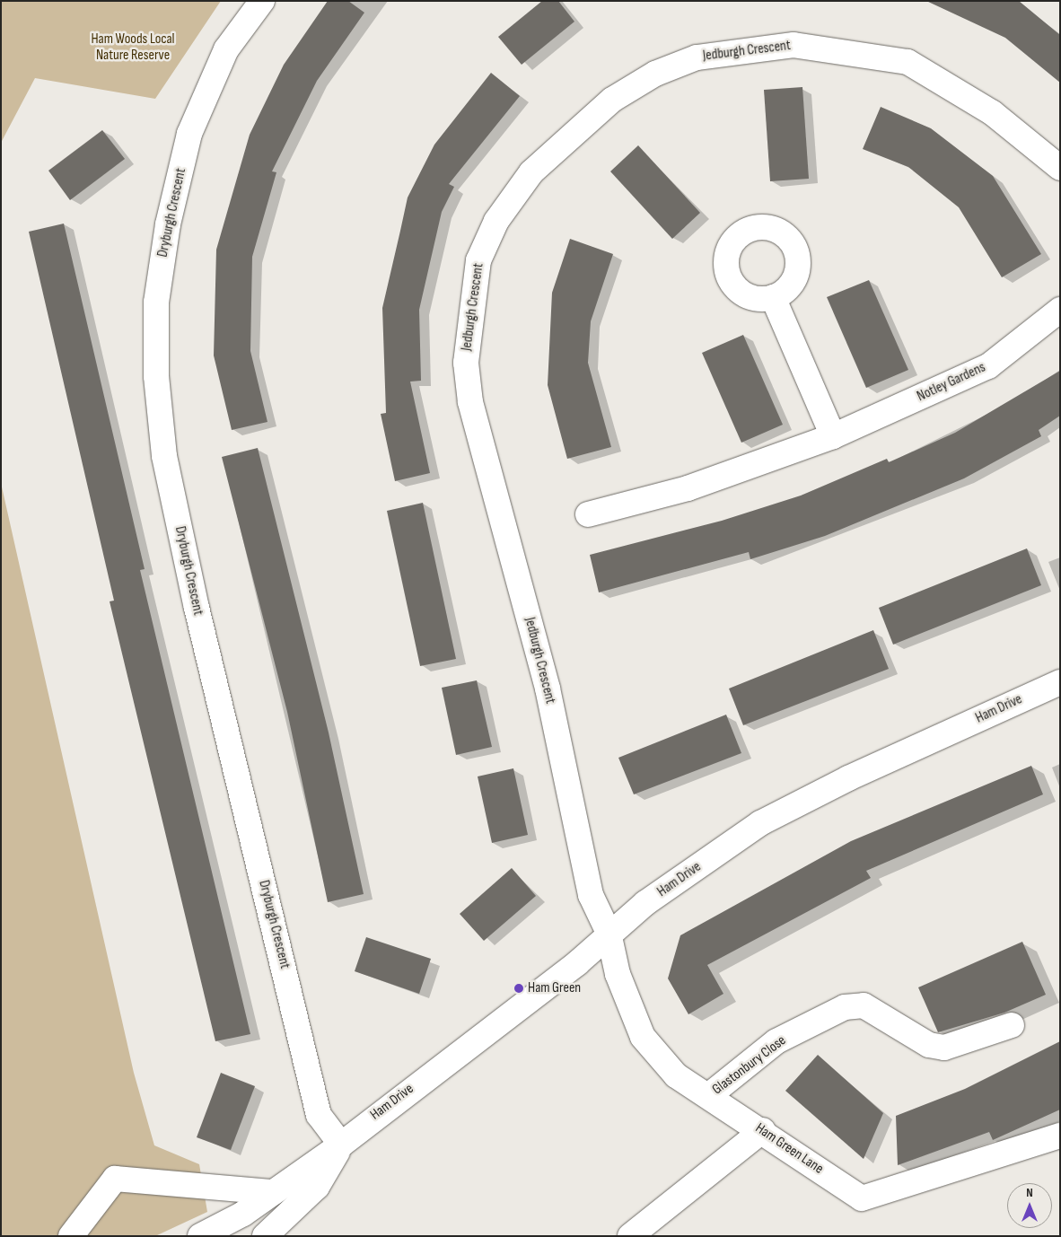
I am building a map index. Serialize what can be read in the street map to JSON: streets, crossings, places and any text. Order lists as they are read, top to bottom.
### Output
{
  "streets": {
    "street": [
      "Jedburgh Crescent",
      "Dryburgh Crescent",
      "Notley Gardens",
      "Ham Drive",
      "Glastonbury Close",
      "Ham Green Lane"
    ]
  },
  "crossings": [
    ["Jedburgh Crescent", "Ham Drive"],
    ["Jedburgh Crescent", "Ham Green Lane"],
    ["Dryburgh Crescent", "Ham Drive"],
    ["Ham Drive", "Ham Green Lane"],
    ["Glastonbury Close", "Ham Green Lane"]
  ],
  "parks": ["Ham Woods Local Nature Reserve"],
  "places": ["Ham Green"],
  "north": "top"
}
